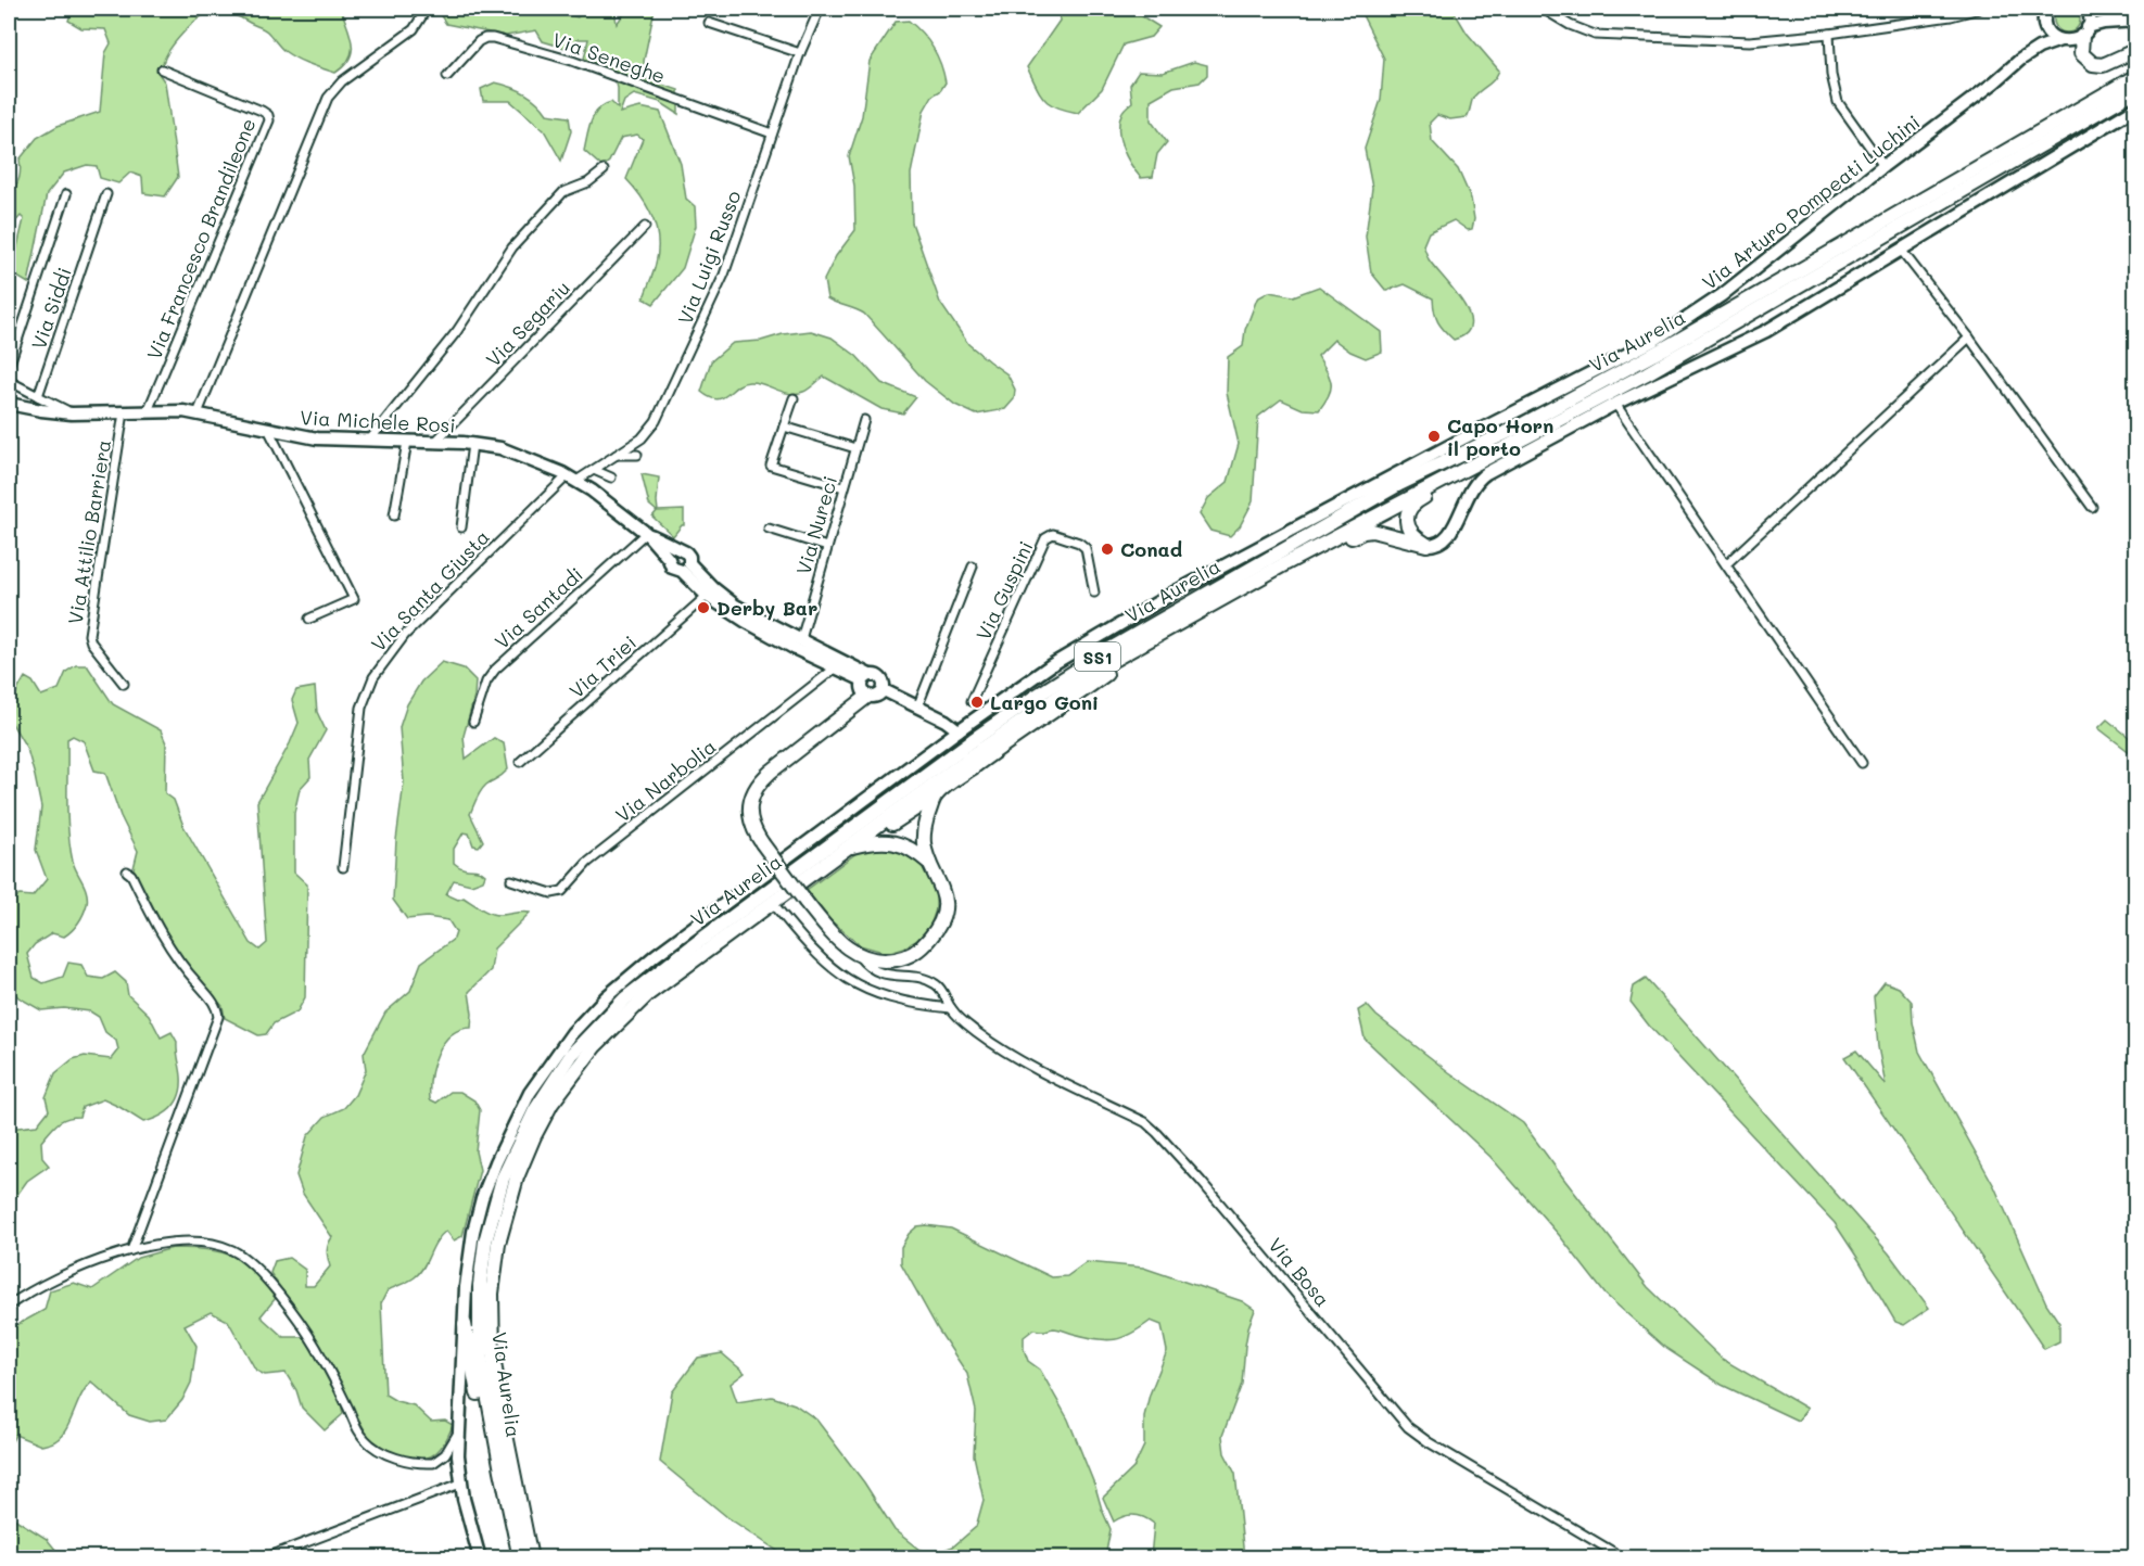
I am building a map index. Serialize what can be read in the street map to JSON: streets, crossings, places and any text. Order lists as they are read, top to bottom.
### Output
{
  "streets": {
    "highway": ["Via Aurelia", "SS1"],
    "street": [
      "Via Seneghe",
      "Via Arturo Pompeati Luchini",
      "Via Francesco Brandileone",
      "Via Luigi Russo",
      "Via Siddi",
      "Via Segariu",
      "Via Michele Rosi",
      "Via Nureci",
      "Via Attilio Barriera",
      "Via Santa Giusta",
      "Via Guspini",
      "Via Santadi",
      "Via Triei",
      "Via Narbolia",
      "Via Bosa"
    ]
  },
  "crossings": [
    ["Via Seneghe", "Via Luigi Russo"],
    ["Via Francesco Brandileone", "Via Michele Rosi"],
    ["Via Luigi Russo", "Via Michele Rosi"],
    ["Via Luigi Russo", "Via Santa Giusta"],
    ["Via Segariu", "Via Michele Rosi"],
    ["Via Michele Rosi", "Via Nureci"],
    ["Via Michele Rosi", "Via Attilio Barriera"],
    ["Via Michele Rosi", "Via Santa Giusta"],
    ["Via Michele Rosi", "Via Santadi"],
    ["Via Michele Rosi", "Via Triei"],
    ["Via Michele Rosi", "Via Narbolia"]
  ],
  "places": [
    "Capo Horn il porto",
    "Conad",
    "Derby Bar",
    "Largo Goni"
  ]
}
